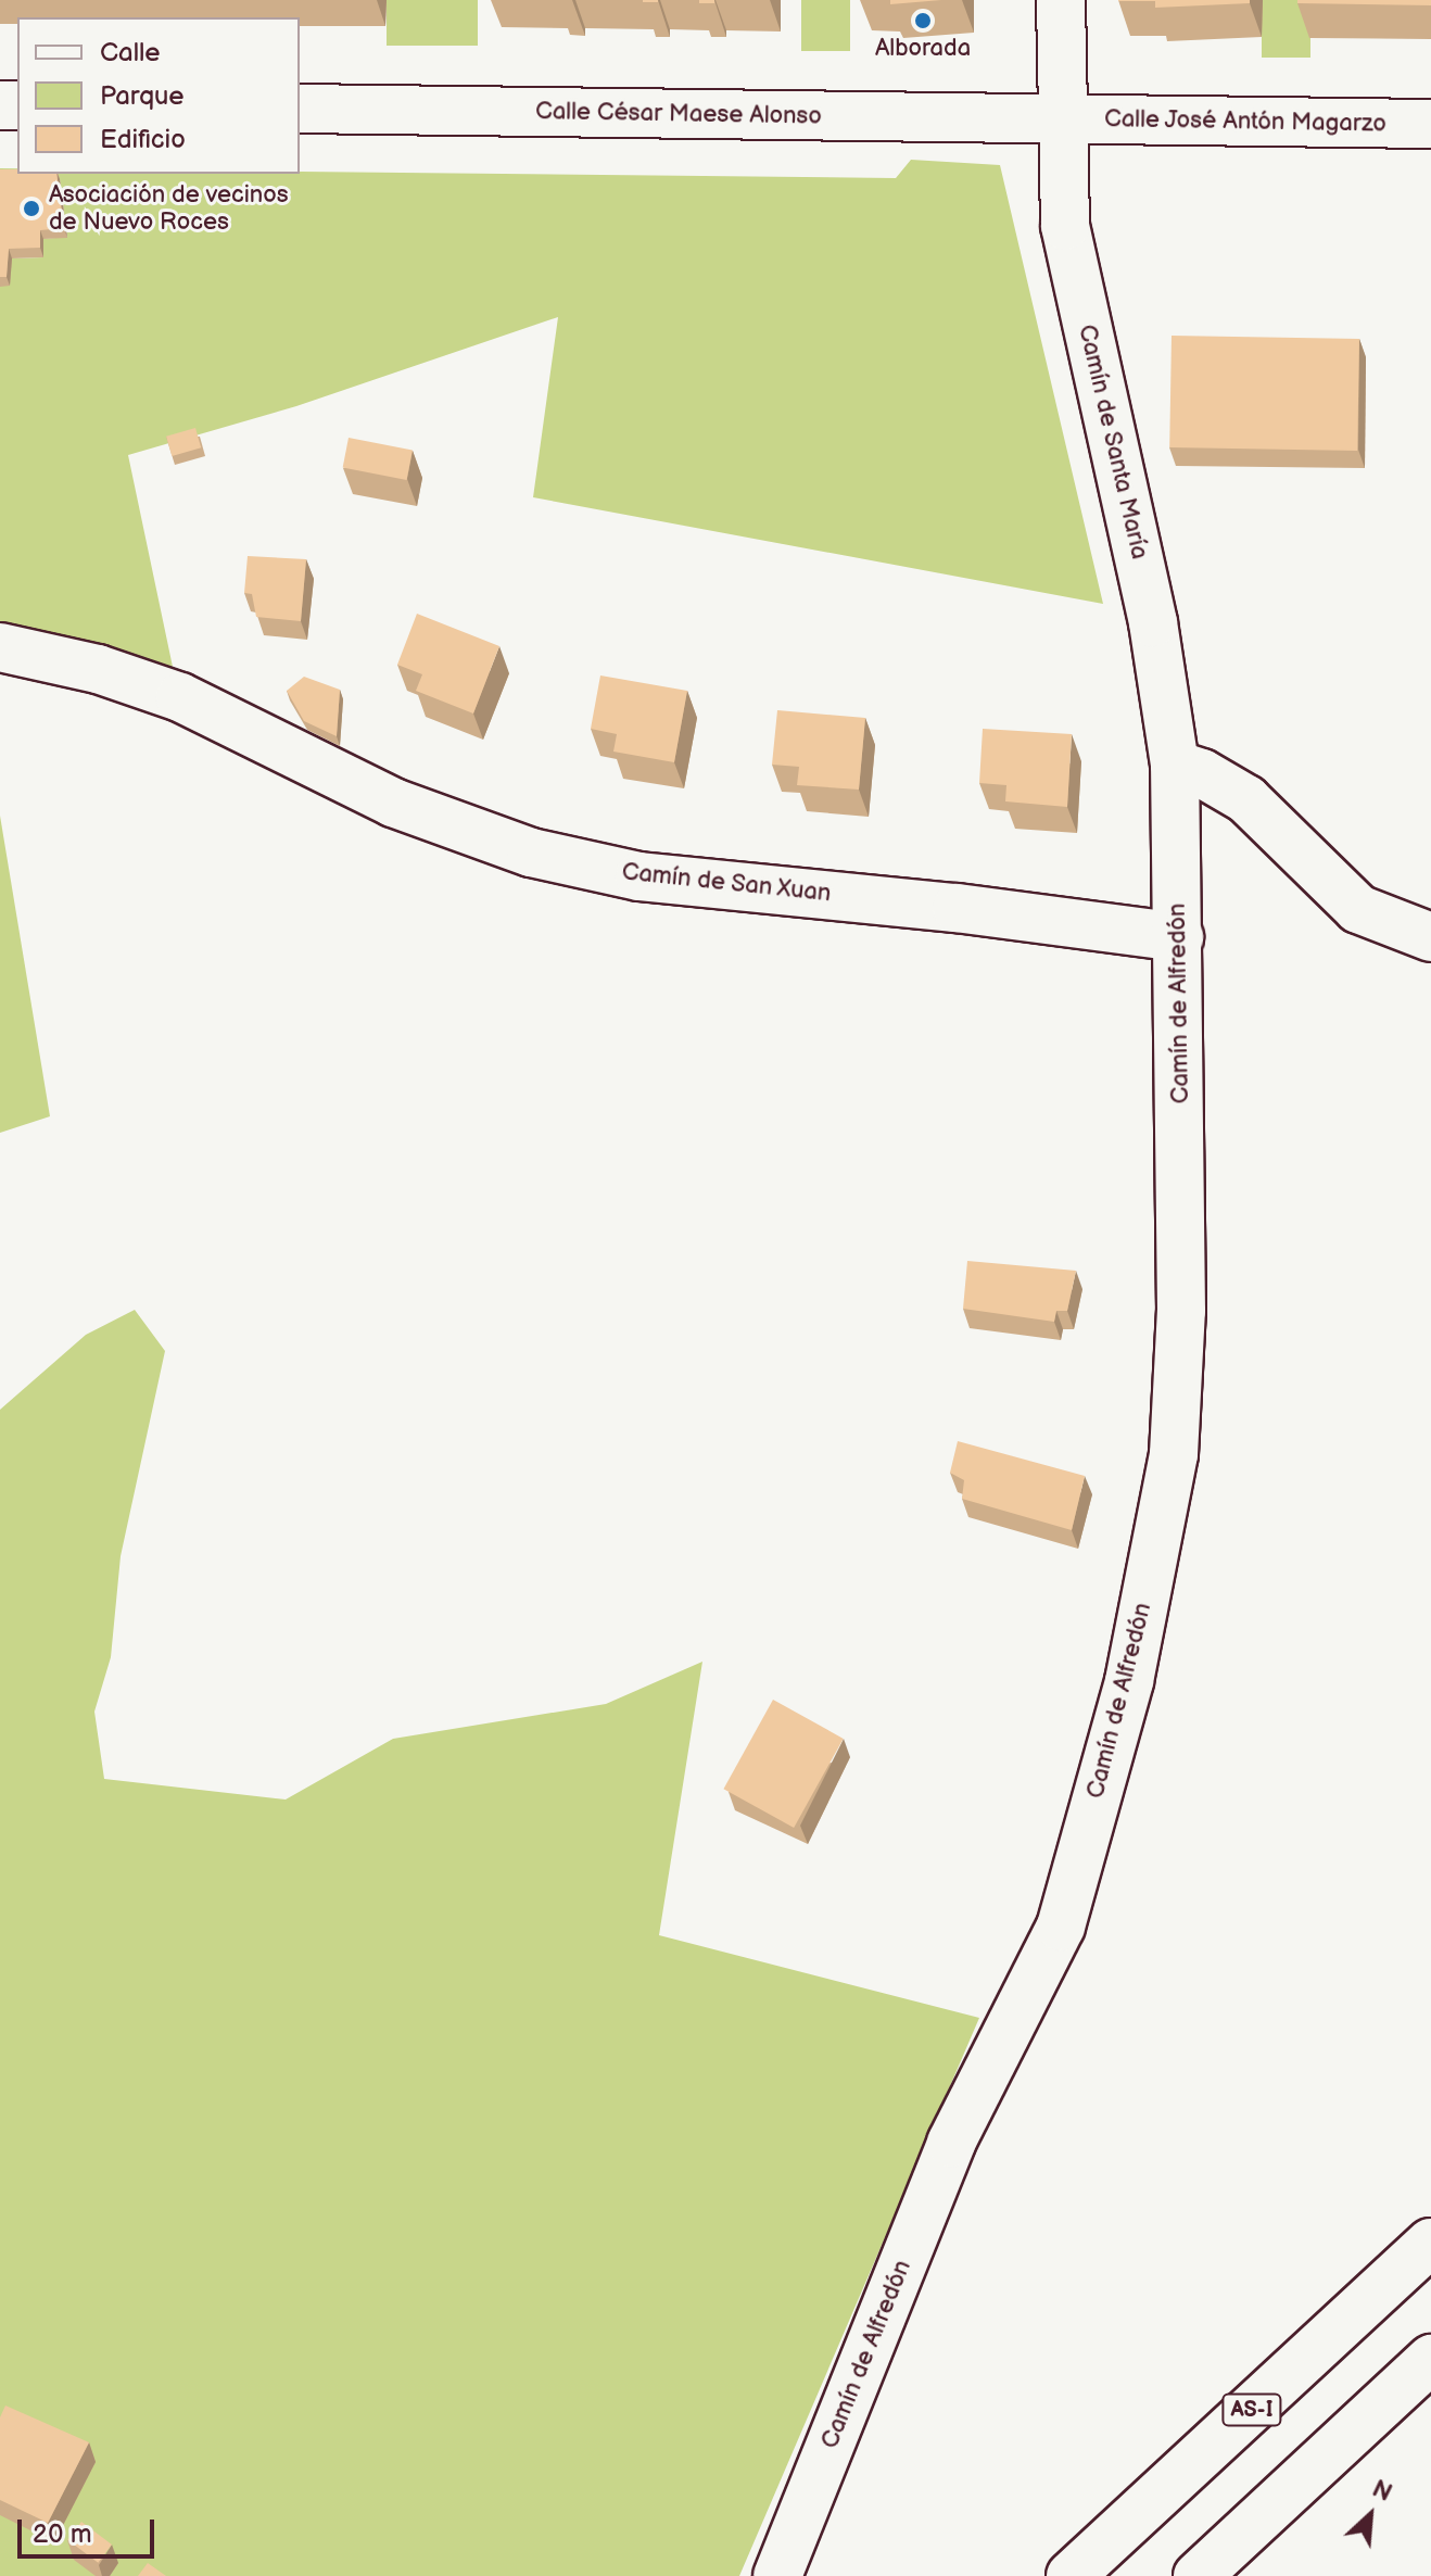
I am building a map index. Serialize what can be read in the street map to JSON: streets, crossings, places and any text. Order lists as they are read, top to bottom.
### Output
{
  "streets": {
    "main road": [
      "Calle César Maese Alonso",
      "Calle José Antón Magarzo",
      "Camín de Santa María",
      "Camín de San Xuan",
      "Camín de Alfredón",
      "AS-I"
    ]
  },
  "crossings": [
    ["Calle César Maese Alonso", "Calle José Antón Magarzo"],
    ["Calle César Maese Alonso", "Camín de Santa María"],
    ["Calle José Antón Magarzo", "Camín de Santa María"],
    ["Camín de Santa María", "Camín de Alfredón"],
    ["Camín de San Xuan", "Camín de Alfredón"]
  ],
  "places": ["Alborada", "Asociación de vecinos de Nuevo Roces"],
  "legend": ["Calle", "Parque", "Edificio"],
  "scale_bar": "20 m",
  "north": "top right"
}
